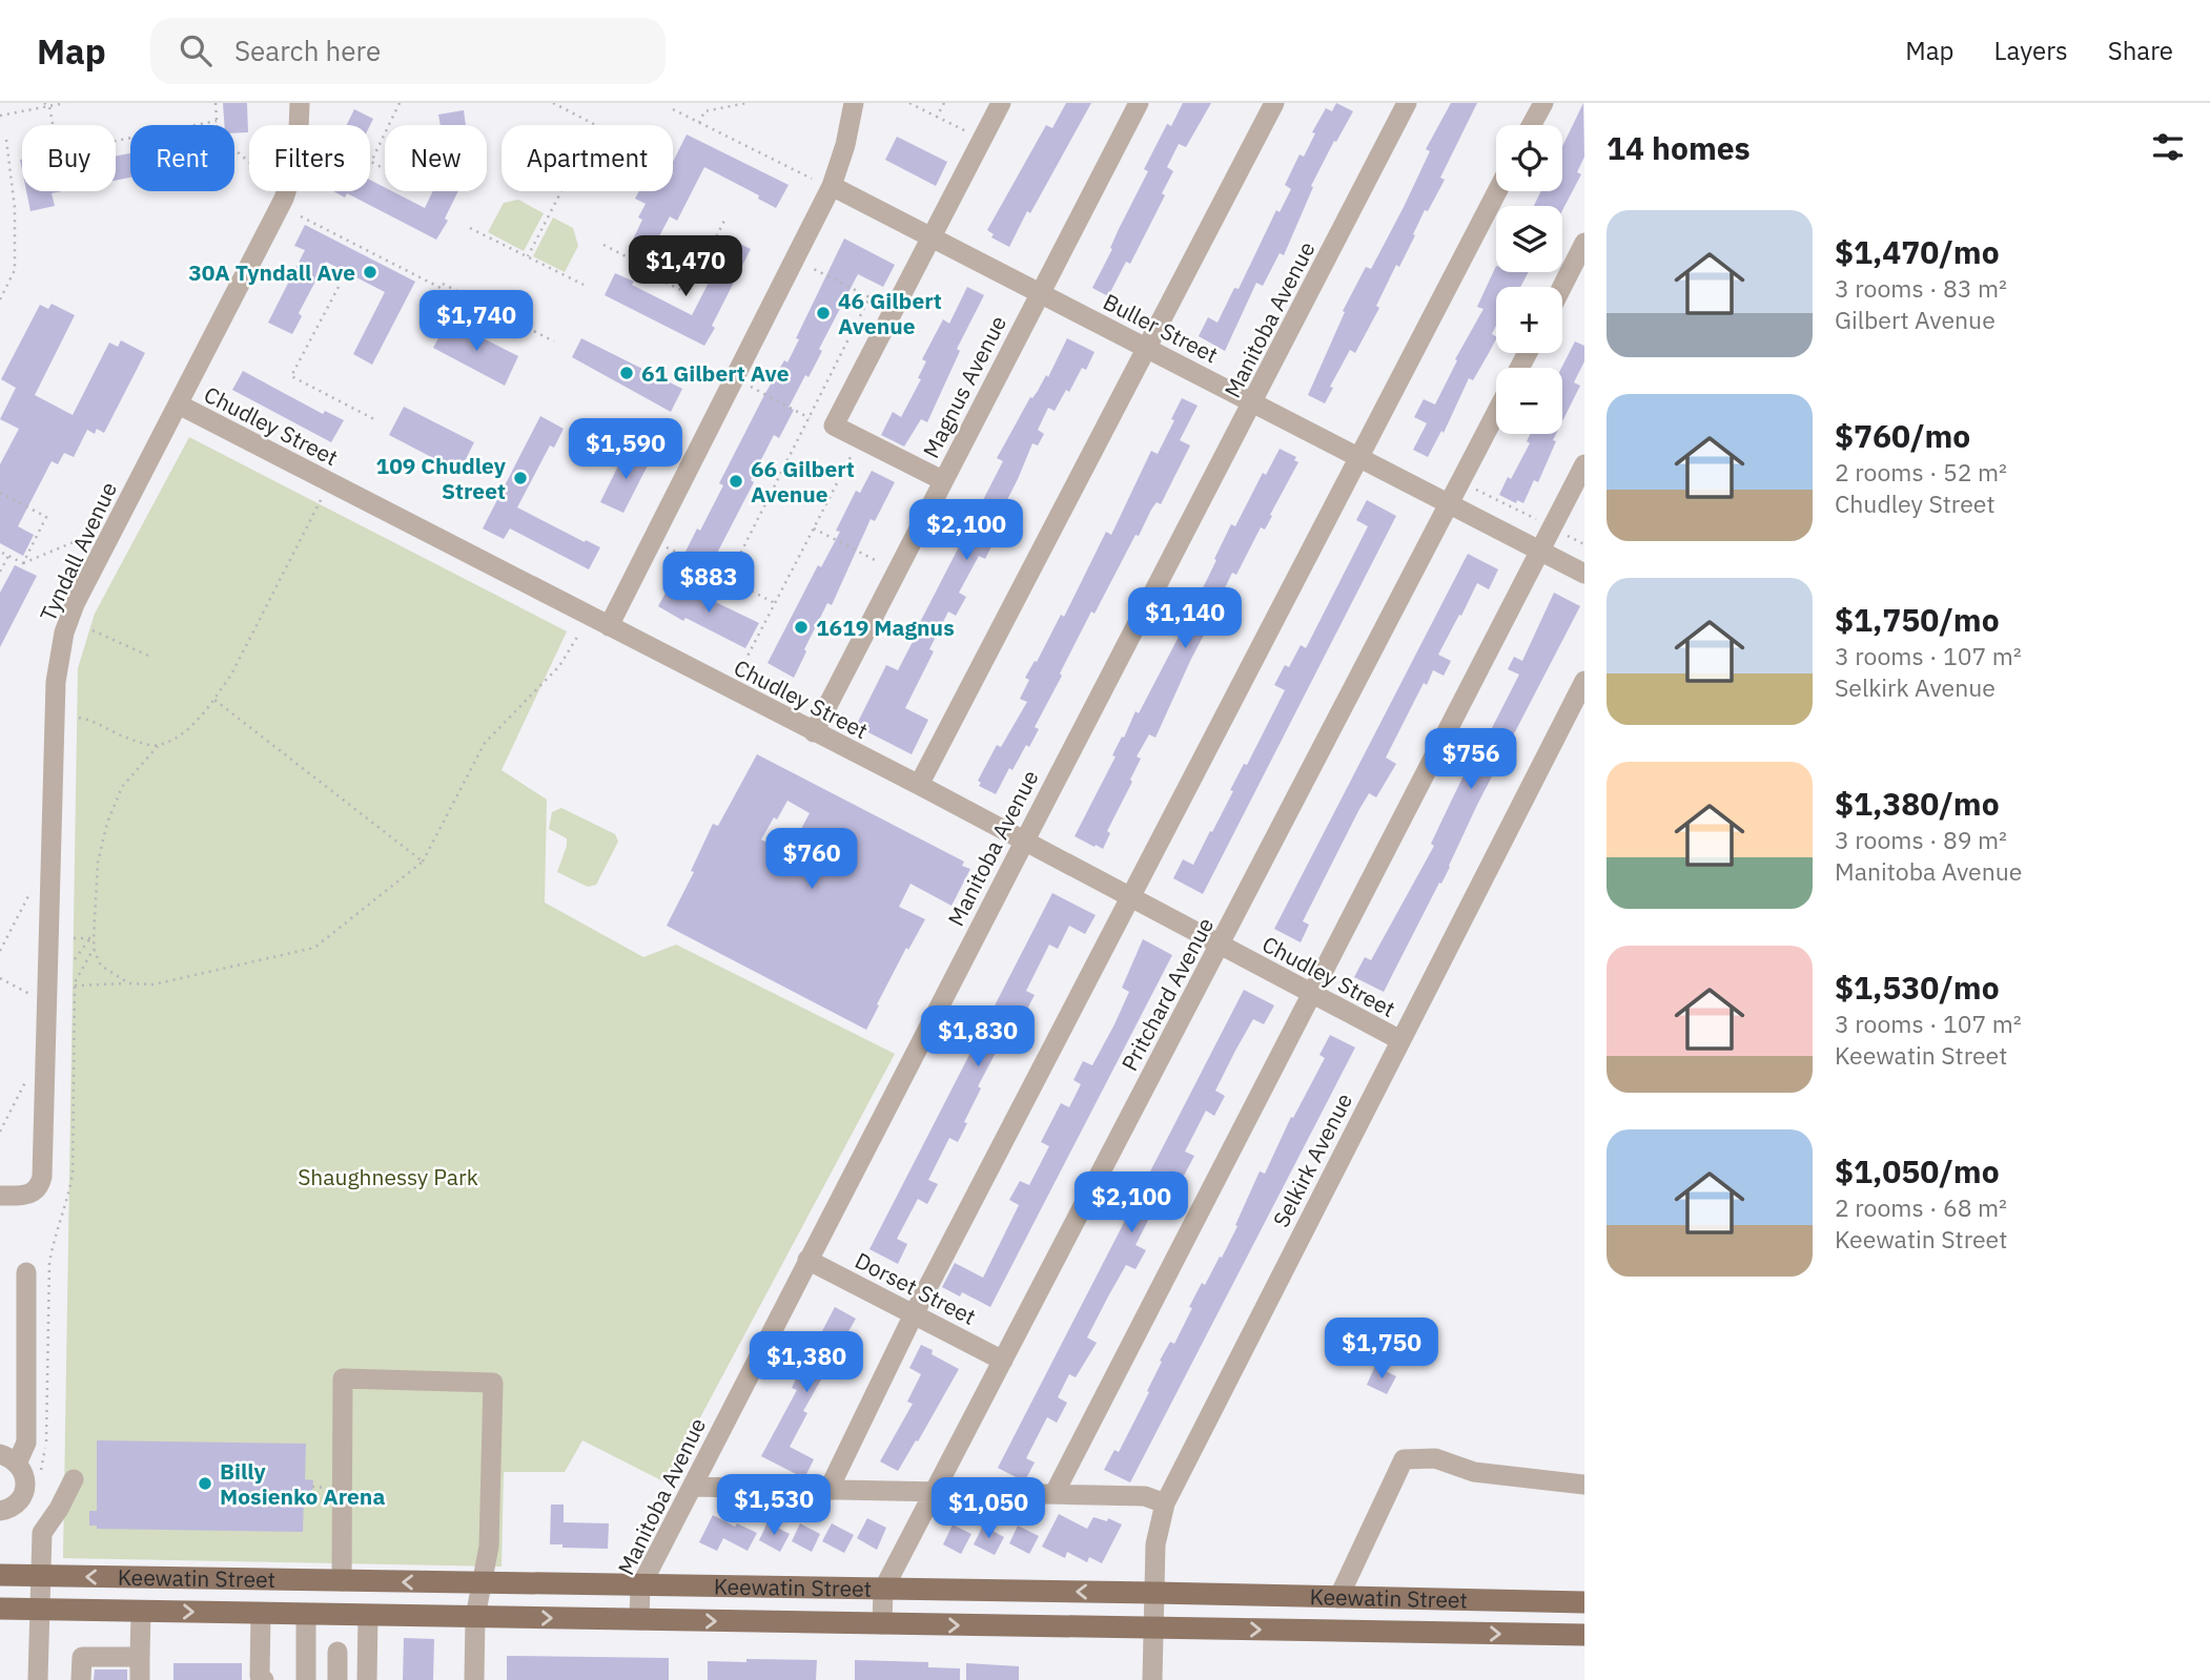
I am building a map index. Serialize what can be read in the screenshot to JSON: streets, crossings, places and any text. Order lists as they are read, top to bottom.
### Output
{
  "streets": {
    "main road": ["Keewatin Street"],
    "street": [
      "Manitoba Avenue",
      "Buller Street",
      "Magnus Avenue",
      "Chudley Street",
      "Tyndall Avenue",
      "Pritchard Avenue",
      "Selkirk Avenue",
      "Dorset Street"
    ]
  },
  "crossings": [
    ["Manitoba Avenue", "Buller Street"],
    ["Manitoba Avenue", "Chudley Street"],
    ["Manitoba Avenue", "Dorset Street"],
    ["Manitoba Avenue", "Keewatin Street"],
    ["Buller Street", "Magnus Avenue"],
    ["Buller Street", "Pritchard Avenue"],
    ["Magnus Avenue", "Chudley Street"],
    ["Chudley Street", "Tyndall Avenue"],
    ["Chudley Street", "Pritchard Avenue"],
    ["Chudley Street", "Selkirk Avenue"],
    ["Pritchard Avenue", "Dorset Street"],
    ["Pritchard Avenue", "Keewatin Street"],
    ["Selkirk Avenue", "Keewatin Street"]
  ],
  "parks": ["Shaughnessy Park"],
  "places": [
    "30A Tyndall Ave",
    "46 Gilbert Avenue",
    "61 Gilbert Ave",
    "109 Chudley Street",
    "66 Gilbert Avenue",
    "1619 Magnus",
    "Billy Mosienko Arena"
  ],
  "page": {
    "header": "Map",
    "search": "Search here",
    "nav": ["Map", "Layers", "Share"],
    "heading": "14 homes",
    "map_buttons": ["+", "−"],
    "chip": [
      "Buy",
      "Rent",
      "Filters",
      "New",
      "Apartment"
    ],
    "list": [
      {
        "name": "$1,470/mo",
        "note": "3 rooms · 83 m² · Gilbert Avenue"
      },
      {
        "name": "$760/mo",
        "note": "2 rooms · 52 m² · Chudley Street"
      },
      {
        "name": "$1,750/mo",
        "note": "3 rooms · 107 m² · Selkirk Avenue"
      },
      {
        "name": "$1,380/mo",
        "note": "3 rooms · 89 m² · Manitoba Avenue"
      },
      {
        "name": "$1,530/mo",
        "note": "3 rooms · 107 m² · Keewatin Street"
      },
      {
        "name": "$1,050/mo",
        "note": "2 rooms · 68 m² · Keewatin Street"
      }
    ],
    "price": [
      "$1,470",
      "$1,740",
      "$1,590",
      "$2,100",
      "$883",
      "$1,140",
      "$756",
      "$760",
      "$1,830",
      "$2,100",
      "$1,750",
      "$1,380",
      "$1,530",
      "$1,050"
    ]
  }
}
